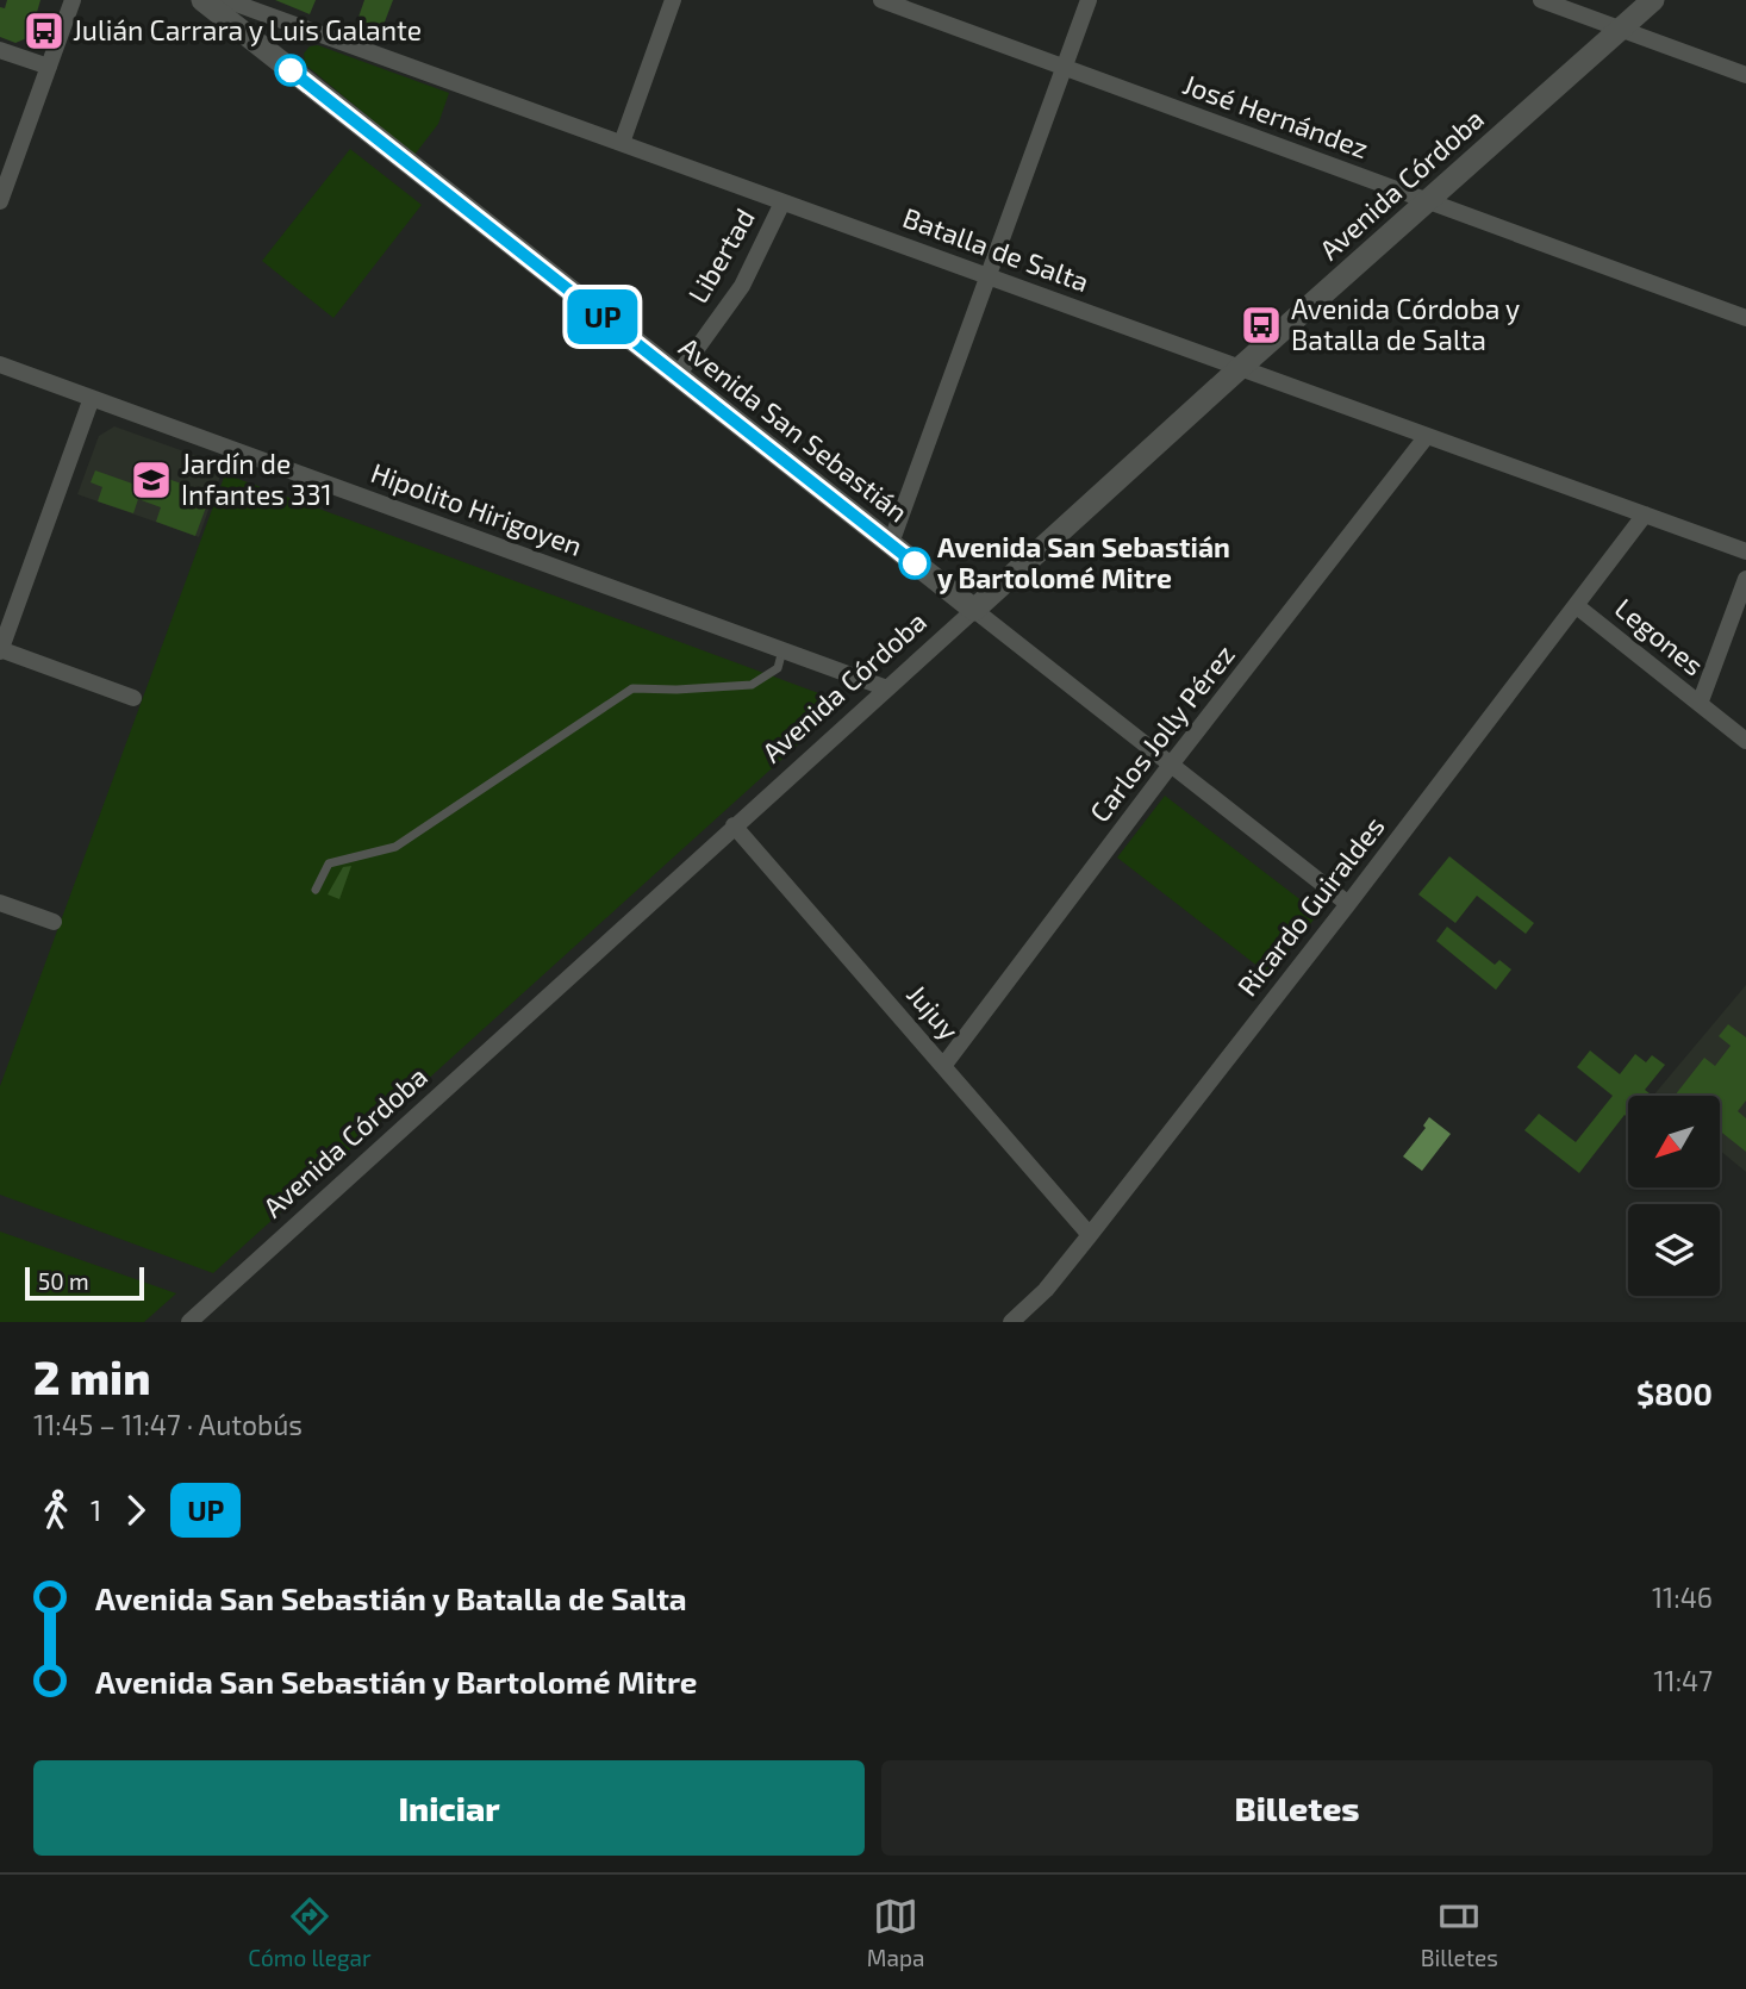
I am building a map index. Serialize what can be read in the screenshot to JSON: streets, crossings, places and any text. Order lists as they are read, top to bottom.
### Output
{
  "streets": {
    "street": [
      "José Hernández",
      "Avenida Córdoba",
      "Batalla de Salta",
      "Libertad",
      "Avenida San Sebastián",
      "Hipolito Hirigoyen",
      "Legones",
      "Carlos Jolly Pérez",
      "Ricardo Guiraldes",
      "Jujuy"
    ]
  },
  "crossings": [
    ["José Hernández", "Avenida Córdoba"],
    ["Avenida Córdoba", "Batalla de Salta"],
    ["Avenida Córdoba", "Avenida San Sebastián"],
    ["Avenida Córdoba", "Hipolito Hirigoyen"],
    ["Avenida Córdoba", "Jujuy"],
    ["Batalla de Salta", "Libertad"],
    ["Batalla de Salta", "Carlos Jolly Pérez"],
    ["Batalla de Salta", "Ricardo Guiraldes"],
    ["Libertad", "Avenida San Sebastián"],
    ["Avenida San Sebastián", "Carlos Jolly Pérez"],
    ["Avenida San Sebastián", "Ricardo Guiraldes"],
    ["Legones", "Ricardo Guiraldes"],
    ["Carlos Jolly Pérez", "Jujuy"],
    ["Ricardo Guiraldes", "Jujuy"]
  ],
  "places": {
    "bus stop": ["Julián Carrara y Luis Galante", "Avenida Córdoba y Batalla de Salta"],
    "school or university": ["Jardín de Infantes 331"],
    "other": ["Avenida San Sebastián y Bartolomé Mitre"]
  },
  "lines": ["bus line UP"],
  "scale_bar": "50 m",
  "north": "bottom left",
  "page": {
    "on_map": "UP",
    "scale": "50 m",
    "heading": ["2 min", "11:45 – 11:47 · Autobús", "$800"],
    "legs": ["1", "UP"],
    "list": [
      {
        "name": "Avenida San Sebastián y Batalla de Salta",
        "value": "11:46"
      },
      {
        "name": "Avenida San Sebastián y Bartolomé Mitre",
        "value": "11:47"
      }
    ],
    "buttons": ["Iniciar", "Billetes"],
    "tabs": ["Cómo llegar", "Mapa", "Billetes"]
  }
}
